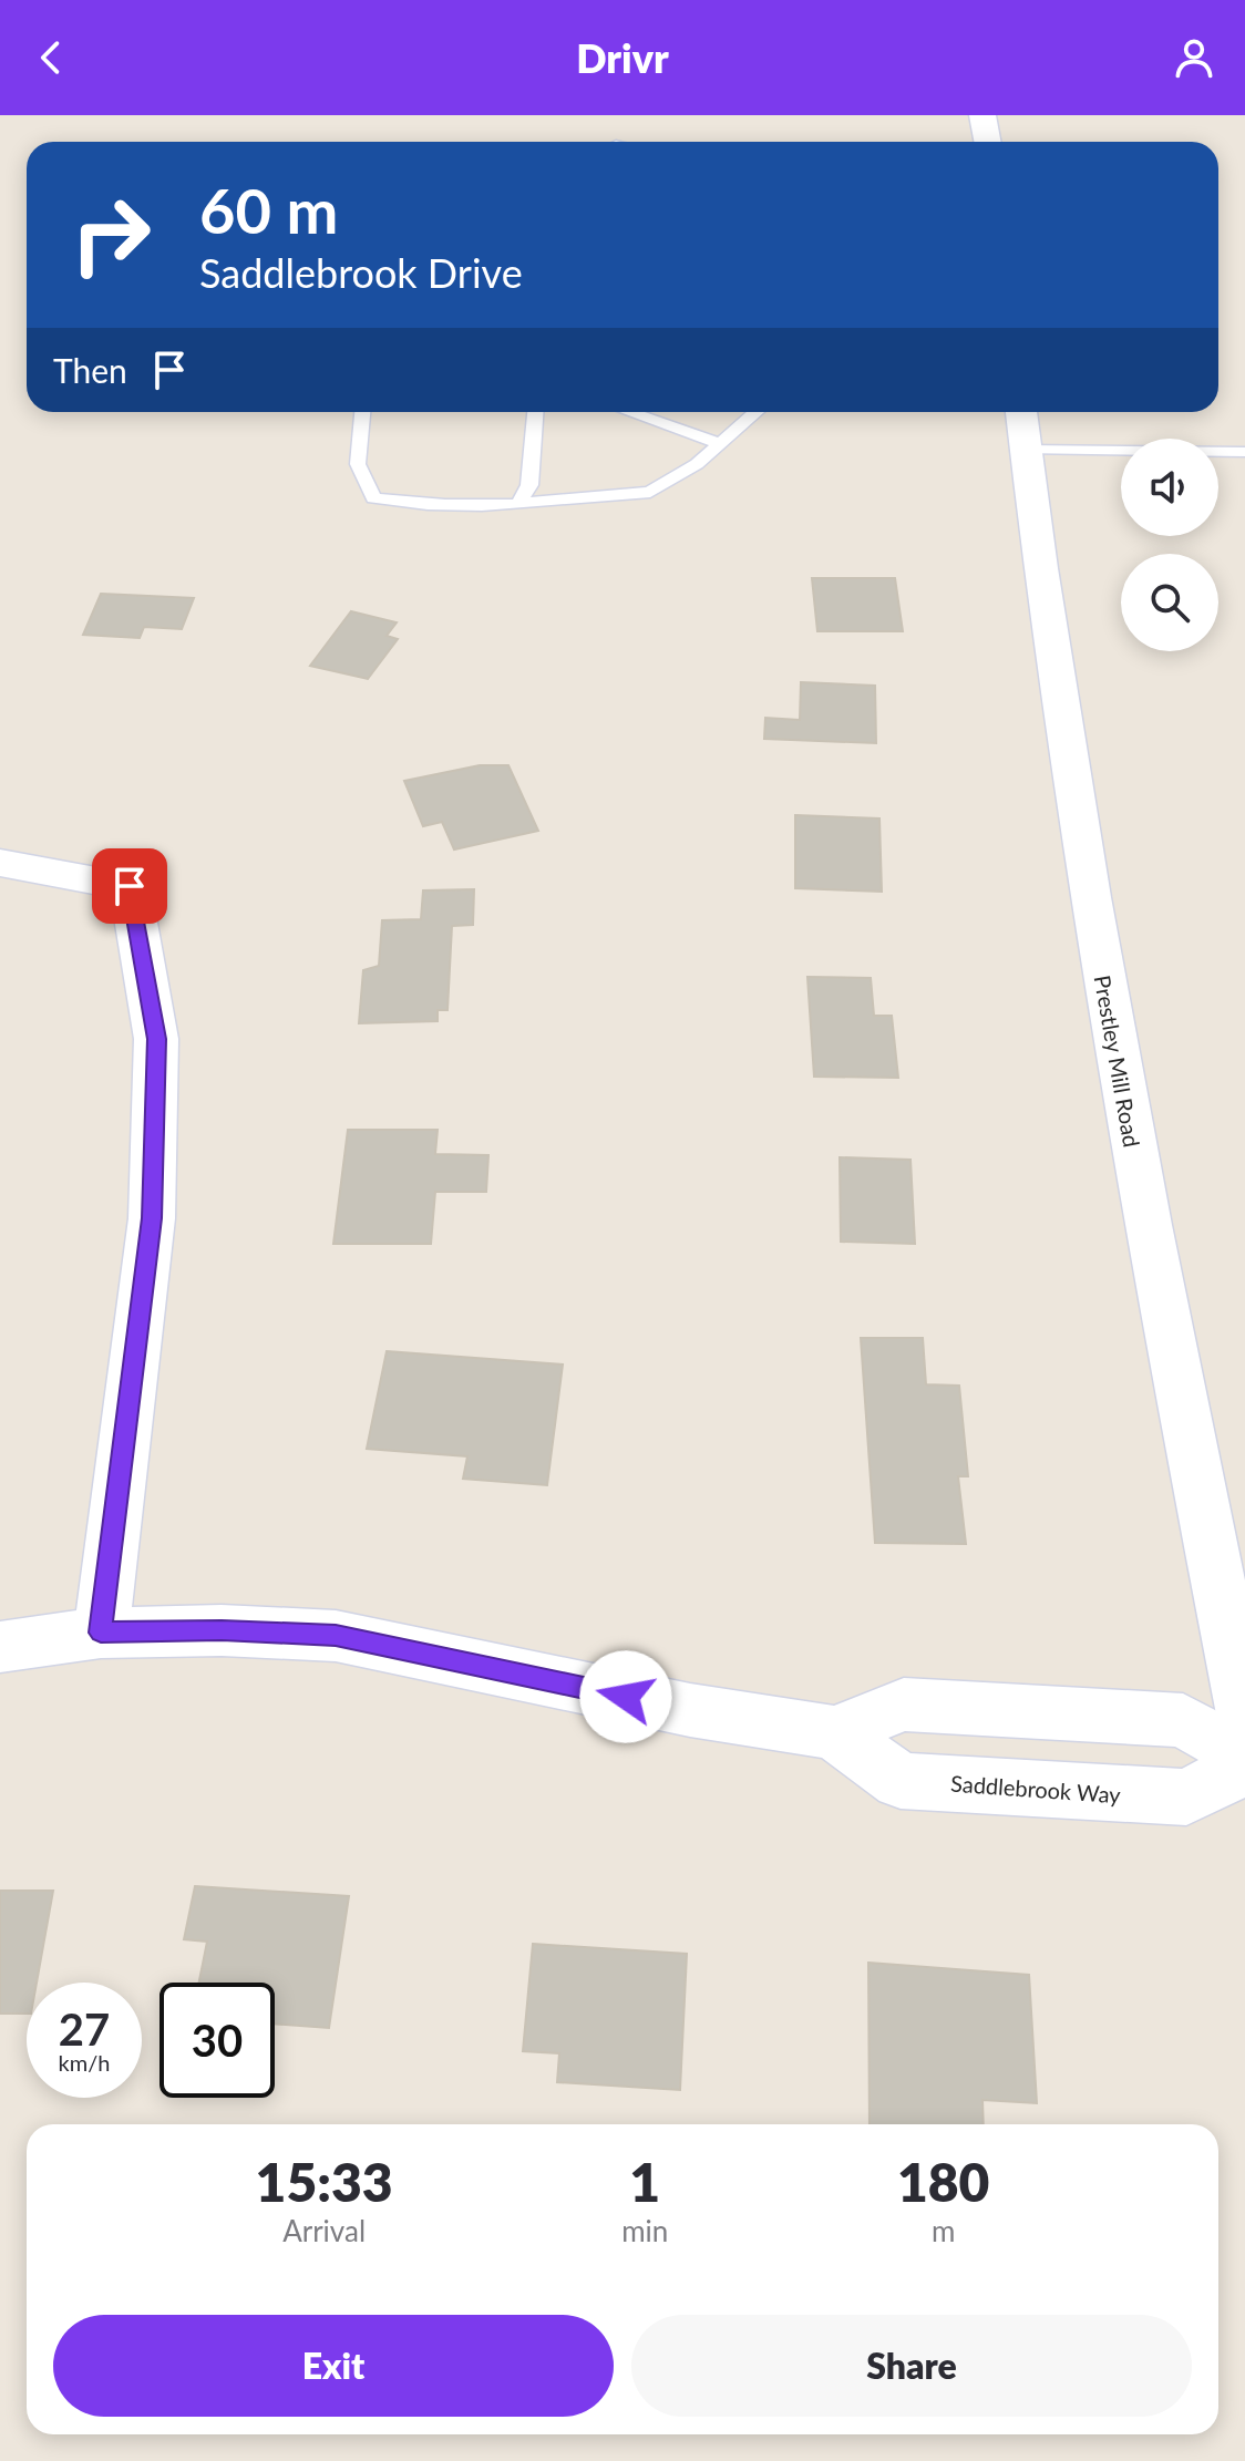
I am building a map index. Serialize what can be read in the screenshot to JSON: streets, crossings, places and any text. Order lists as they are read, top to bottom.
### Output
{
  "streets": {
    "street": ["Prestley Mill Road", "Saddlebrook Way"]
  },
  "page": {
    "header": "Drivr",
    "turn": ["60 m", "Saddlebrook Drive"],
    "then": "Then",
    "speed": "27 km/h",
    "limit": "30",
    "eta": [
      "15:33",
      "Arrival",
      "1",
      "min",
      "180",
      "m"
    ],
    "buttons": ["Exit", "Share"]
  }
}
